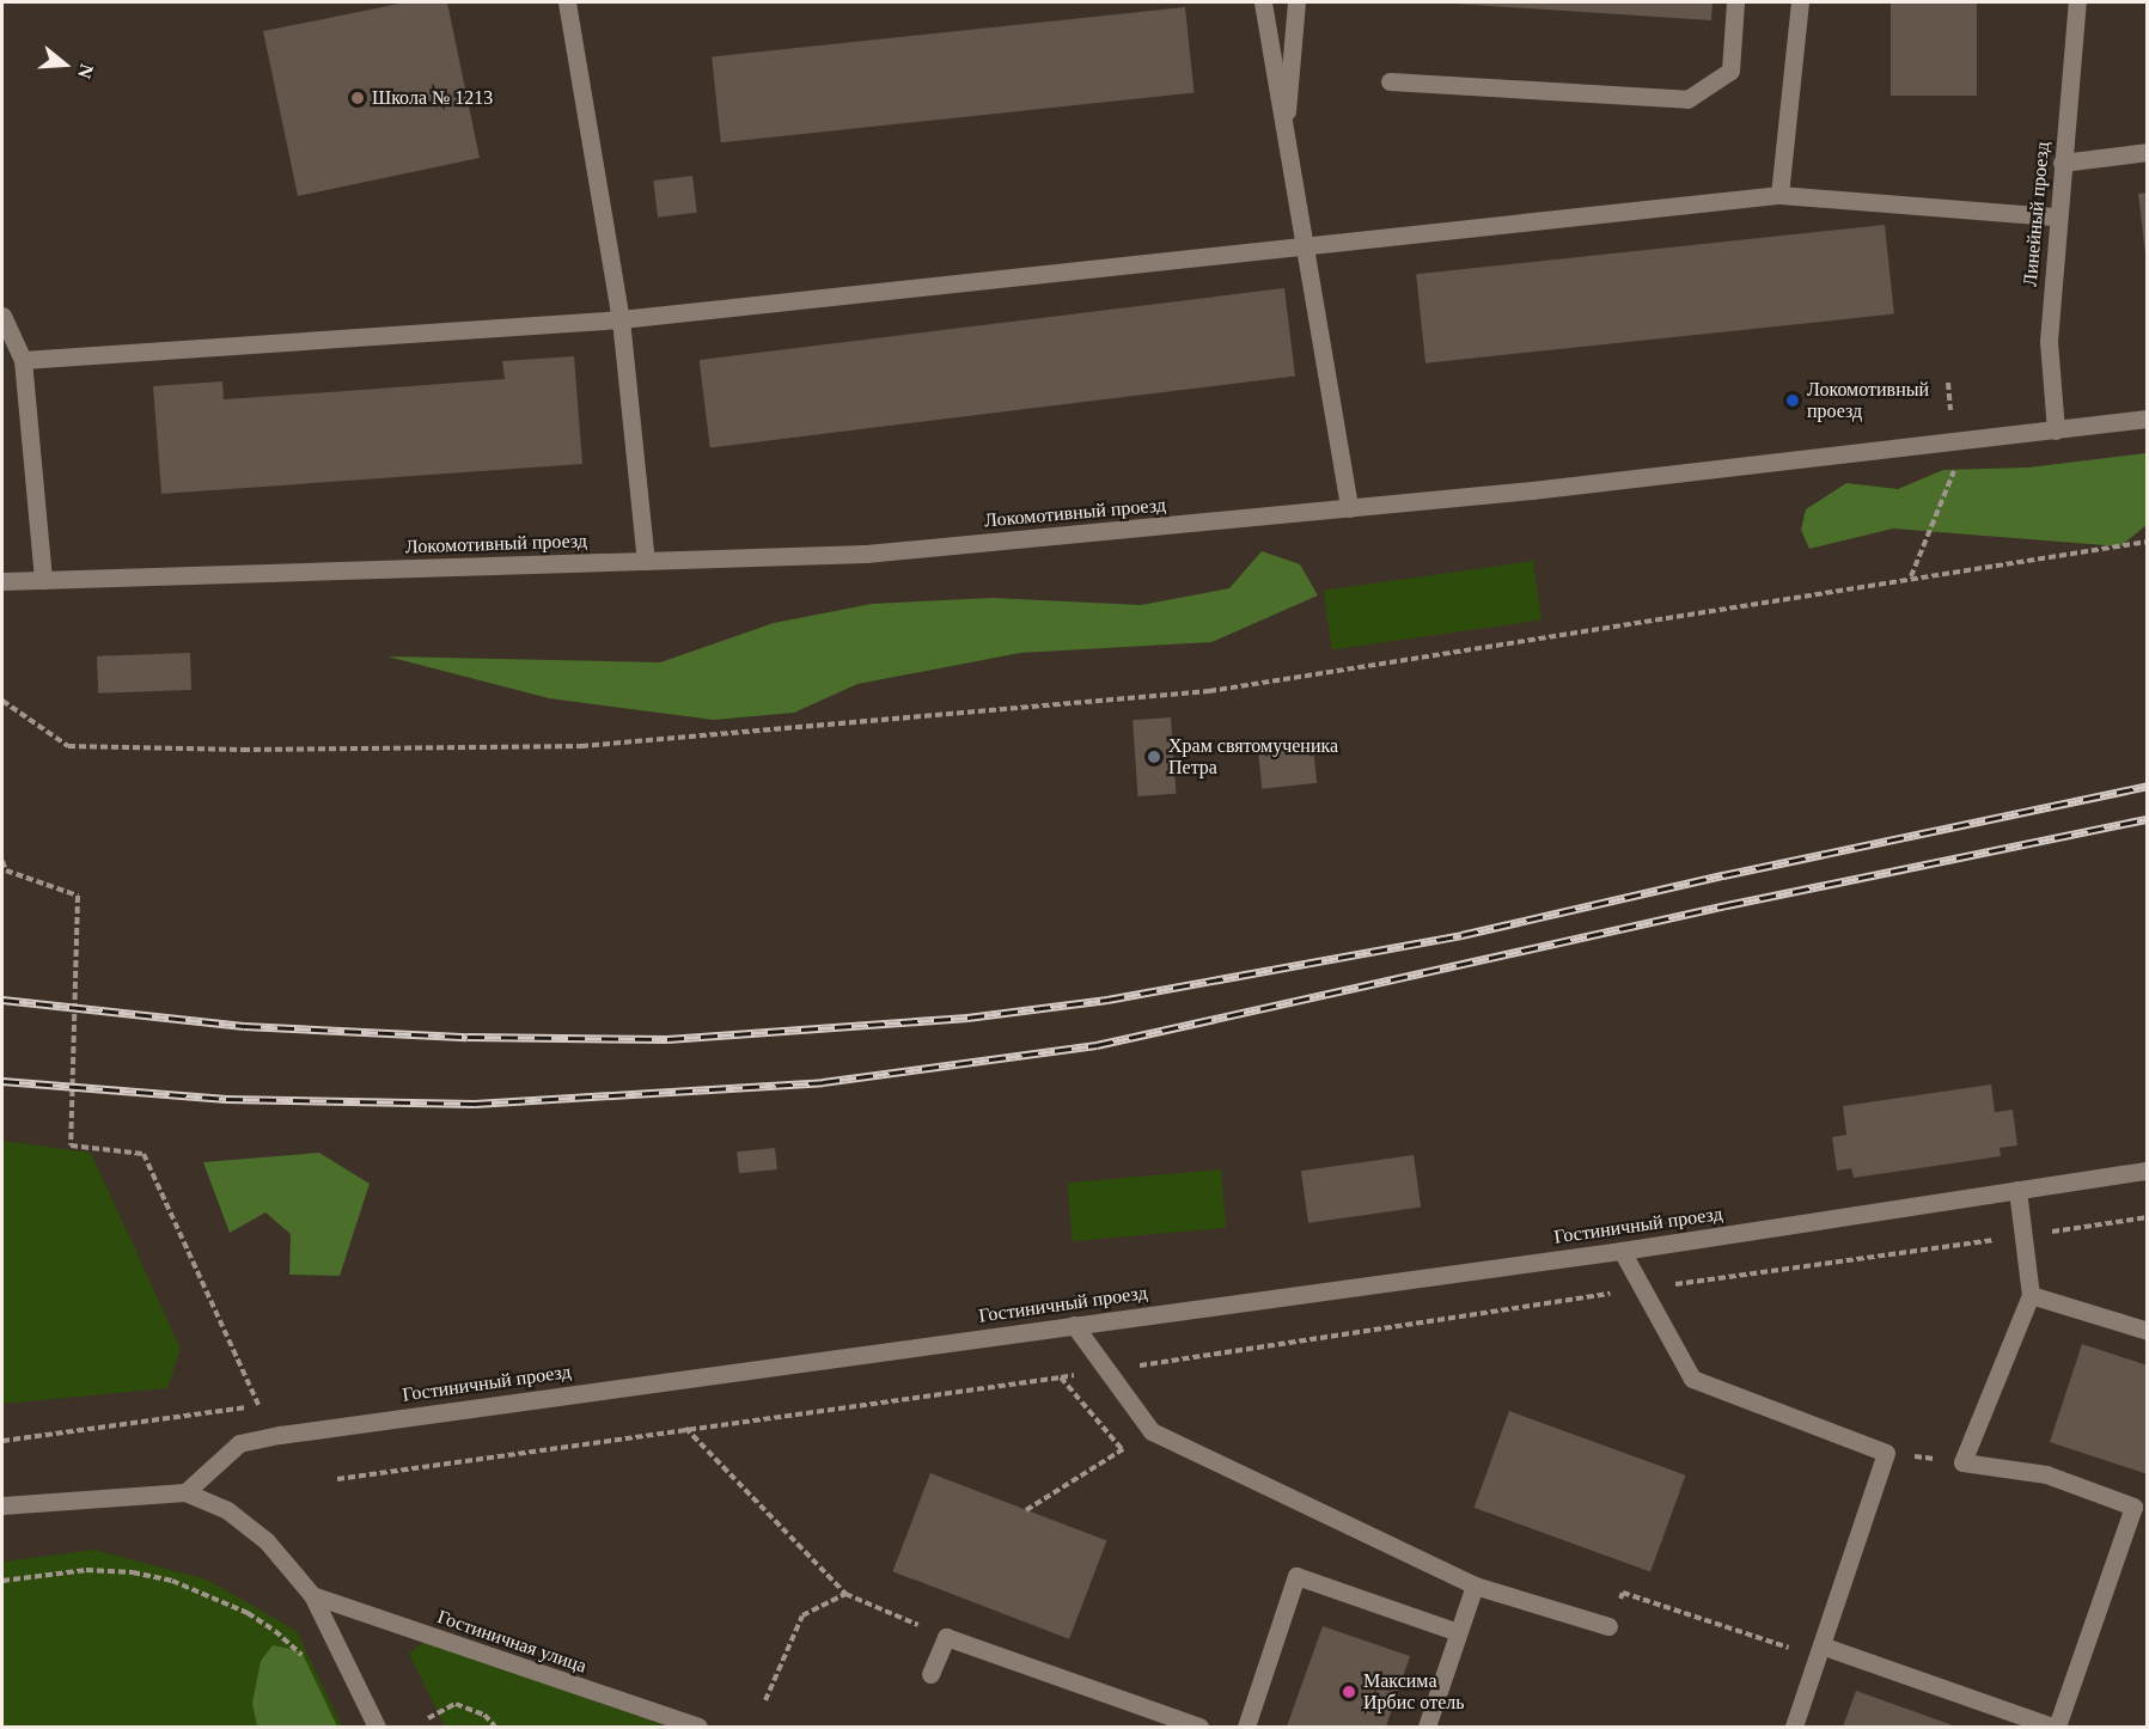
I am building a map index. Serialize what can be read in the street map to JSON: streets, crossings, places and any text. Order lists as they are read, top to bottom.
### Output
{
  "streets": {
    "street": [
      "Линейный проезд",
      "Локомотивный проезд",
      "Гостиничный проезд",
      "Гостиничная улица"
    ]
  },
  "crossings": [
    ["Линейный проезд", "Локомотивный проезд"]
  ],
  "places": [
    "Школа № 1213",
    "Локомотивный проезд",
    "Храм святомученика Петра",
    "Максима Ирбис отель"
  ],
  "north": "right"
}
